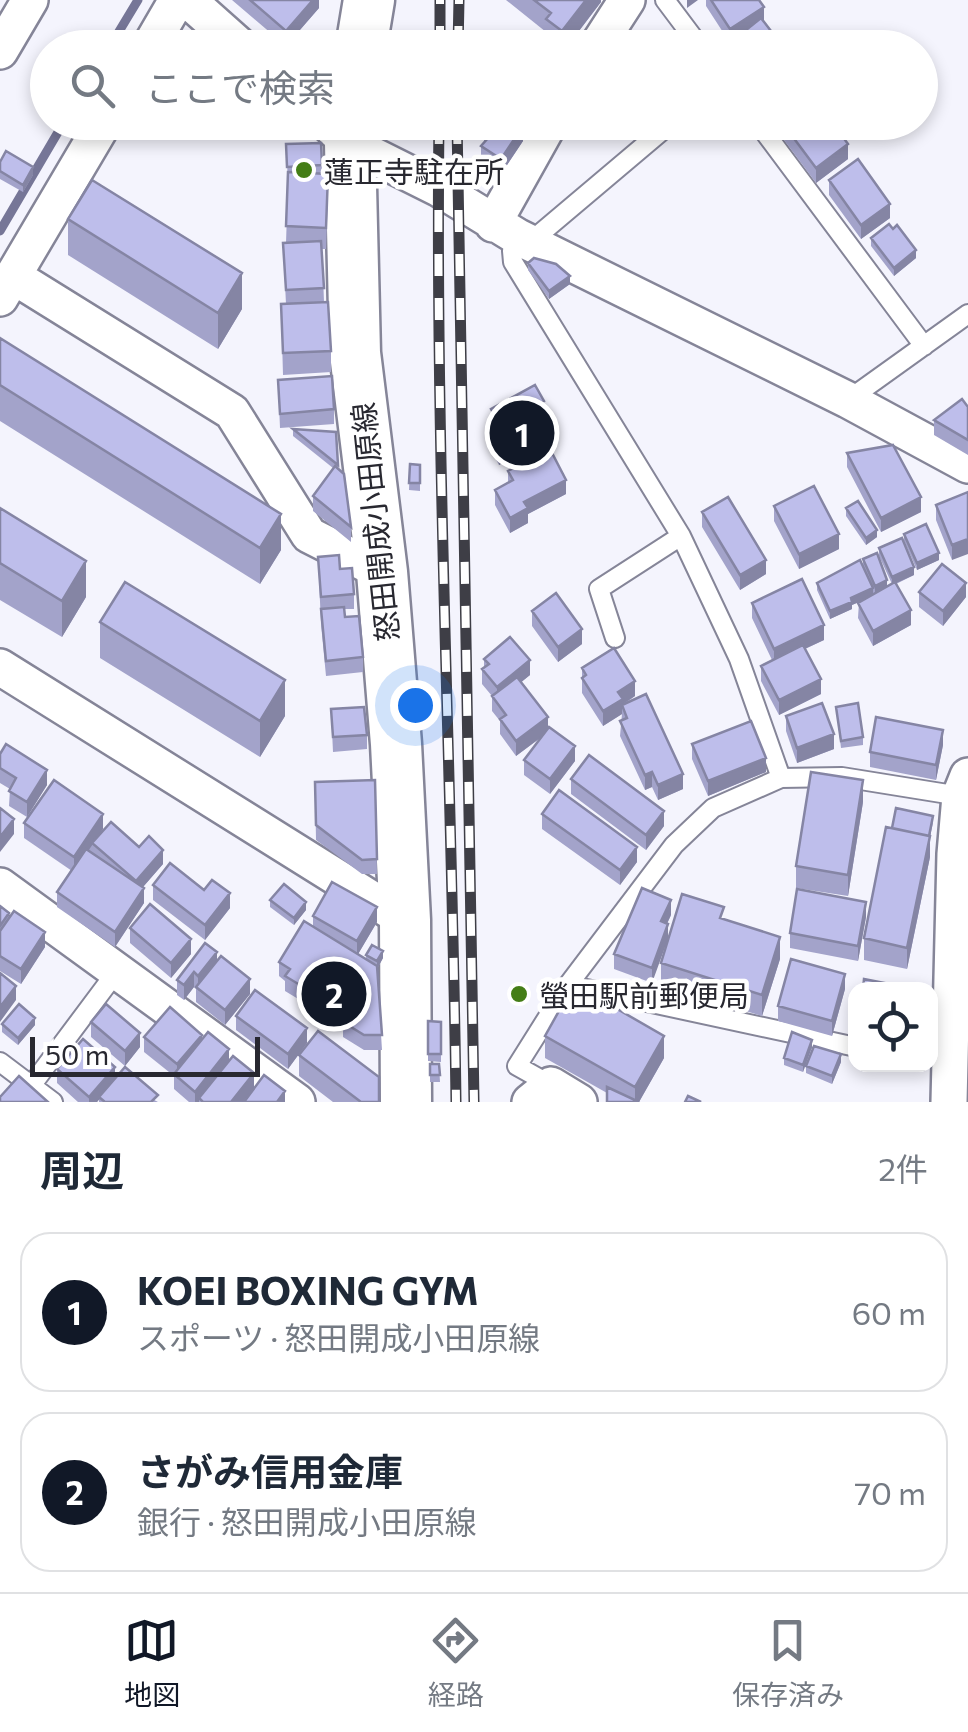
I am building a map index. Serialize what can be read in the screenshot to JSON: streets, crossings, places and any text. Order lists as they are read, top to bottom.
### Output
{
  "streets": {
    "main road": ["怒田開成小田原線"]
  },
  "places": ["蓮正寺駐在所", "螢田駅前郵便局"],
  "scale_bar": "50 m",
  "page": {
    "search": "ここで検索",
    "pins": ["1", "2"],
    "scale": "50 m",
    "heading": ["周辺", "2件"],
    "list": [
      {
        "mark": "1",
        "name": "KOEI BOXING GYM",
        "note": "スポーツ · 怒田開成小田原線",
        "value": "60 m"
      },
      {
        "mark": "2",
        "name": "さがみ信用金庫",
        "note": "銀行 · 怒田開成小田原線",
        "value": "70 m"
      }
    ],
    "nav": ["地図", "経路", "保存済み"]
  }
}
